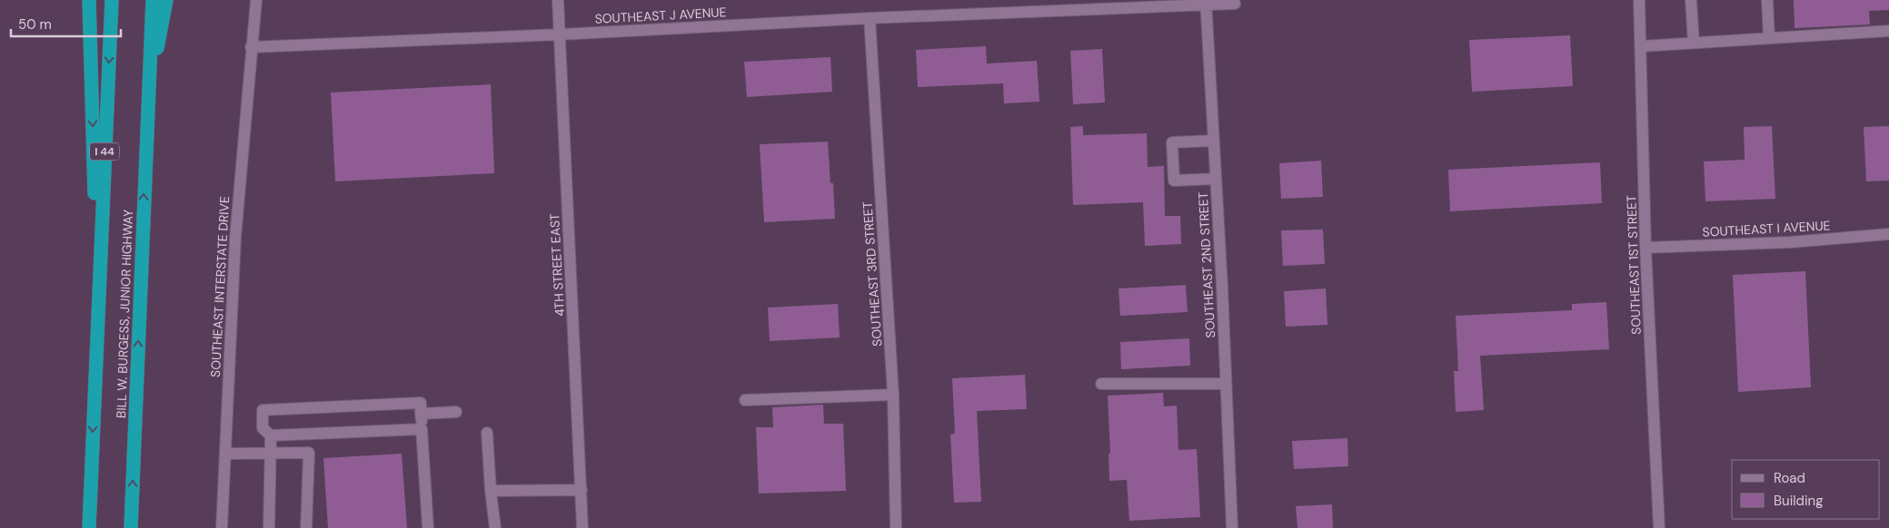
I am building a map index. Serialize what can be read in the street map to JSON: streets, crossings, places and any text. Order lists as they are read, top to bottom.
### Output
{
  "streets": {
    "highway": ["I 44", "BILL W. BURGESS, JUNIOR HIGHWAY"],
    "street": [
      "SOUTHEAST J AVENUE",
      "SOUTHEAST I AVENUE",
      "4TH STREET EAST",
      "SOUTHEAST 2ND STREET",
      "SOUTHEAST 1ST STREET",
      "SOUTHEAST 3RD STREET",
      "SOUTHEAST INTERSTATE DRIVE"
    ]
  },
  "crossings": [
    ["SOUTHEAST J AVENUE", "4TH STREET EAST"],
    ["SOUTHEAST J AVENUE", "SOUTHEAST 2ND STREET"],
    ["SOUTHEAST J AVENUE", "SOUTHEAST 3RD STREET"],
    ["SOUTHEAST J AVENUE", "SOUTHEAST INTERSTATE DRIVE"],
    ["SOUTHEAST I AVENUE", "SOUTHEAST 1ST STREET"]
  ],
  "legend": ["Road", "Building"],
  "scale_bar": "50 m"
}
